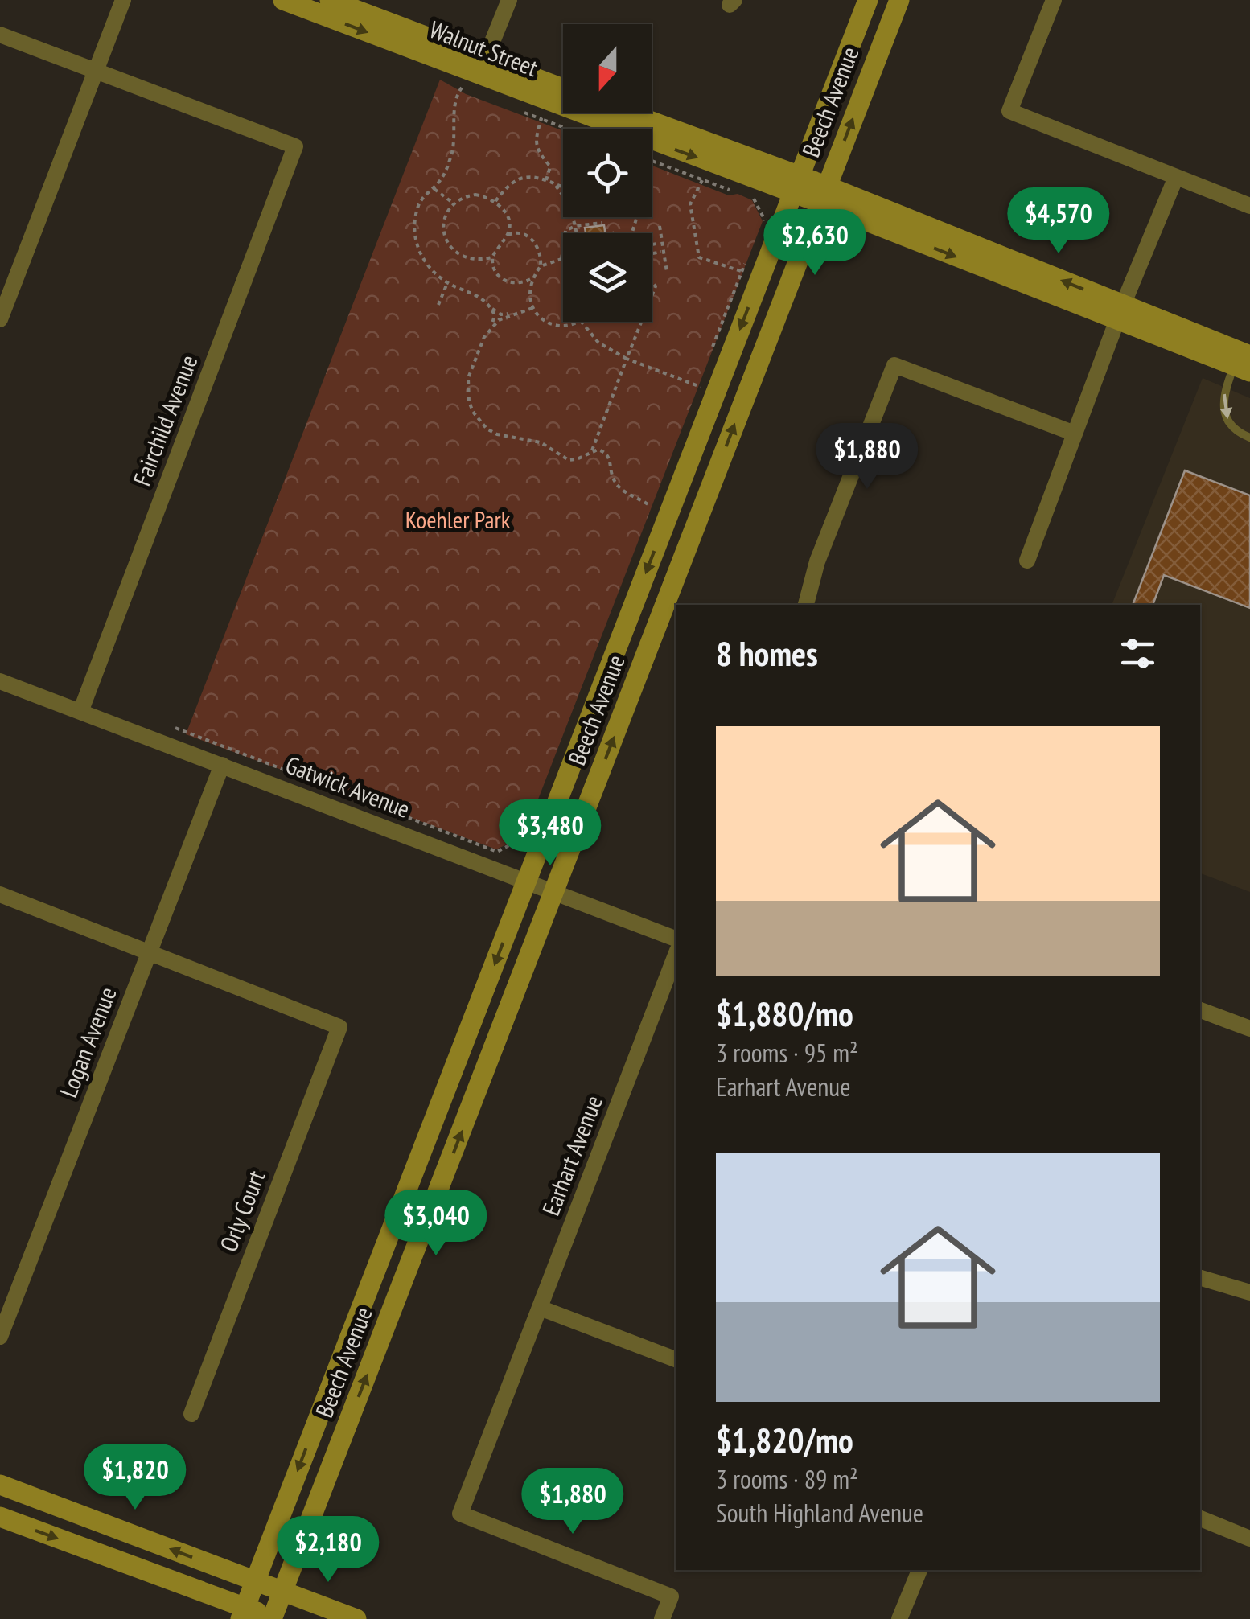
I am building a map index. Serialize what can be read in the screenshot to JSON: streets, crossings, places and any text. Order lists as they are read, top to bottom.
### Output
{
  "streets": {
    "main road": ["Walnut Street", "Beech Avenue"],
    "street": [
      "Fairchild Avenue",
      "Gatwick Avenue",
      "Logan Avenue",
      "Earhart Avenue",
      "Orly Court"
    ]
  },
  "crossings": [
    ["Walnut Street", "Beech Avenue"],
    ["Beech Avenue", "Gatwick Avenue"],
    ["Fairchild Avenue", "Gatwick Avenue"],
    ["Gatwick Avenue", "Logan Avenue"],
    ["Logan Avenue", "Orly Court"]
  ],
  "parks": ["Koehler Park"],
  "north": "bottom",
  "page": {
    "price": [
      "$4,570",
      "$2,630",
      "$1,880",
      "$3,480",
      "$3,040",
      "$1,820",
      "$1,880",
      "$2,180"
    ],
    "heading": "8 homes",
    "list": [
      {
        "name": "$1,880/mo",
        "note": "3 rooms · 95 m² · Earhart Avenue"
      },
      {
        "name": "$1,820/mo",
        "note": "3 rooms · 89 m² · South Highland Avenue"
      }
    ]
  }
}
